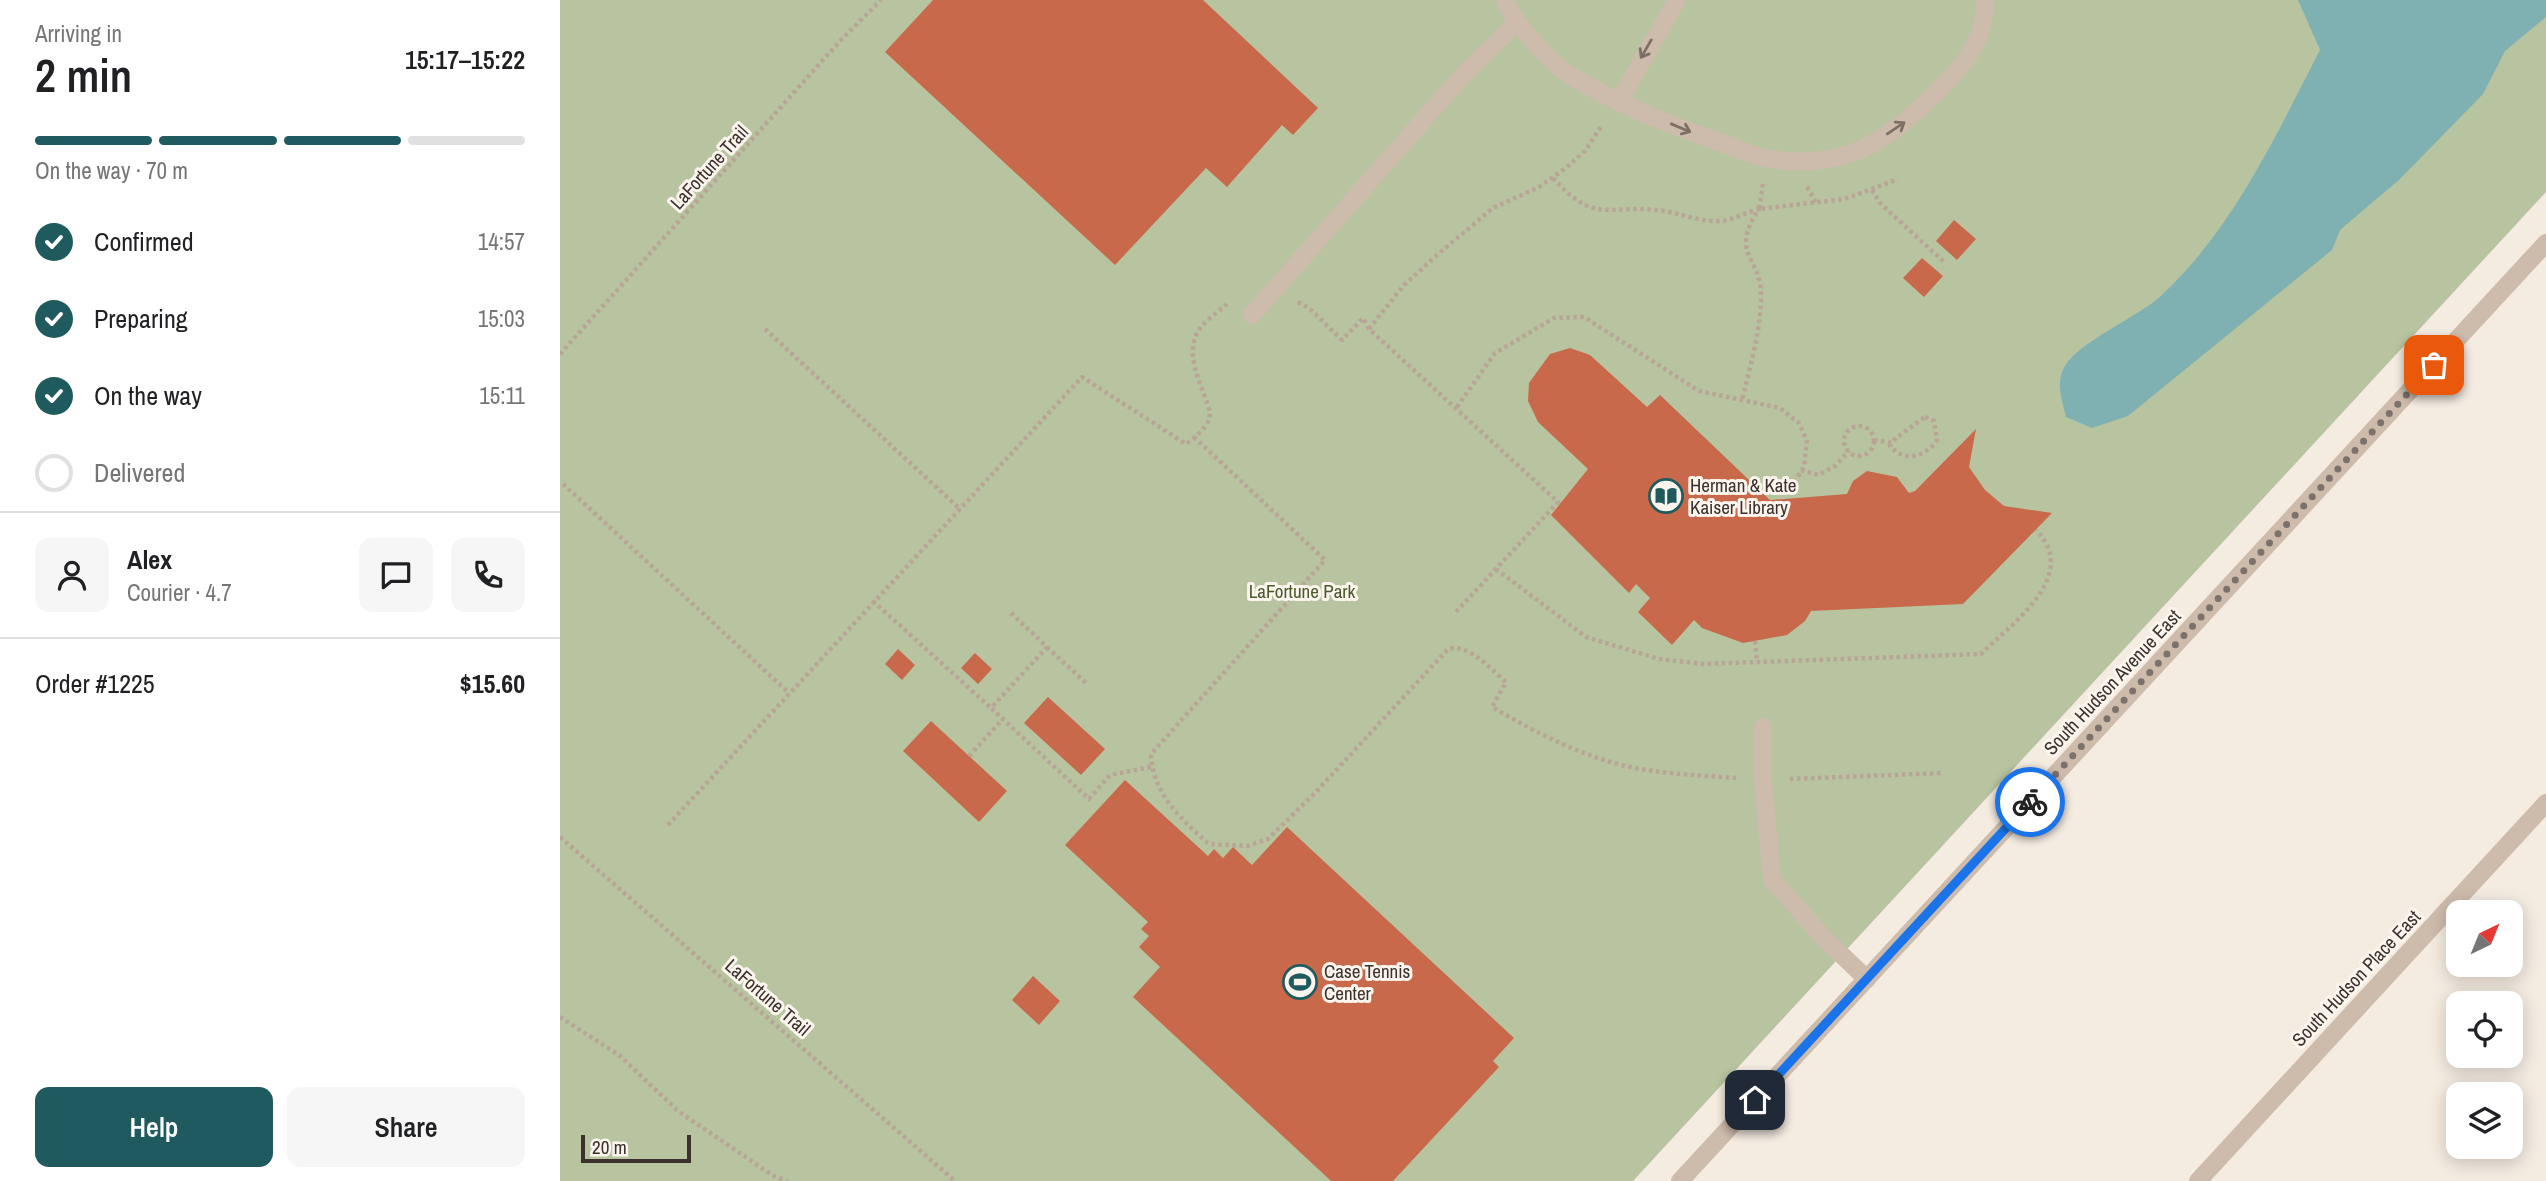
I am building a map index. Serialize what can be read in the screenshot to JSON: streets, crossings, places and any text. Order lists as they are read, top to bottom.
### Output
{
  "streets": {
    "street": ["South Hudson Avenue East", "South Hudson Place East"],
    "path": ["LaFortune Trail"]
  },
  "parks": ["LaFortune Park"],
  "places": {
    "library": ["Herman & Kate Kaiser Library"],
    "sports": ["Case Tennis Center"]
  },
  "scale_bar": "20 m",
  "north": "top right",
  "page": {
    "heading": ["2 min", "Arriving in", "15:17–15:22"],
    "panel": [
      "Alex",
      "Courier · 4.7",
      "Order #1225",
      "$15.60"
    ],
    "bar": "On the way · 70 m",
    "list": [
      ["Confirmed", "14:57"],
      ["Preparing", "15:03"],
      ["On the way", "15:11"],
      "Delivered"
    ],
    "buttons": ["Help", "Share"],
    "scale": "20 m"
  }
}
